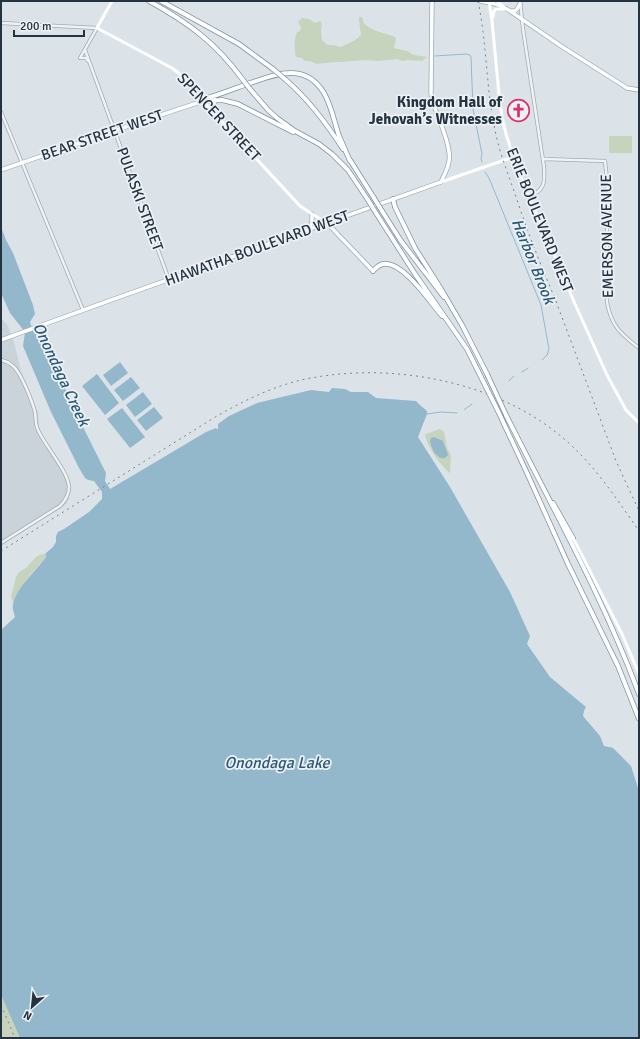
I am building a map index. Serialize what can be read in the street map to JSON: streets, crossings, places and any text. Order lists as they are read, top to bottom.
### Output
{
  "streets": {
    "main road": [
      "SPENCER STREET",
      "BEAR STREET WEST",
      "ERIE BOULEVARD WEST",
      "HIAWATHA BOULEVARD WEST"
    ],
    "street": ["PULASKI STREET", "EMERSON AVENUE"]
  },
  "crossings": [
    ["SPENCER STREET", "BEAR STREET WEST"],
    ["SPENCER STREET", "HIAWATHA BOULEVARD WEST"],
    ["BEAR STREET WEST", "PULASKI STREET"],
    ["PULASKI STREET", "HIAWATHA BOULEVARD WEST"],
    ["ERIE BOULEVARD WEST", "HIAWATHA BOULEVARD WEST"]
  ],
  "water": ["Harbor Brook", "Onondaga Creek", "Onondaga Lake"],
  "places": {
    "church": ["Kingdom Hall of Jehovah’s Witnesses"]
  },
  "scale_bar": "200 m",
  "north": "bottom left"
}
